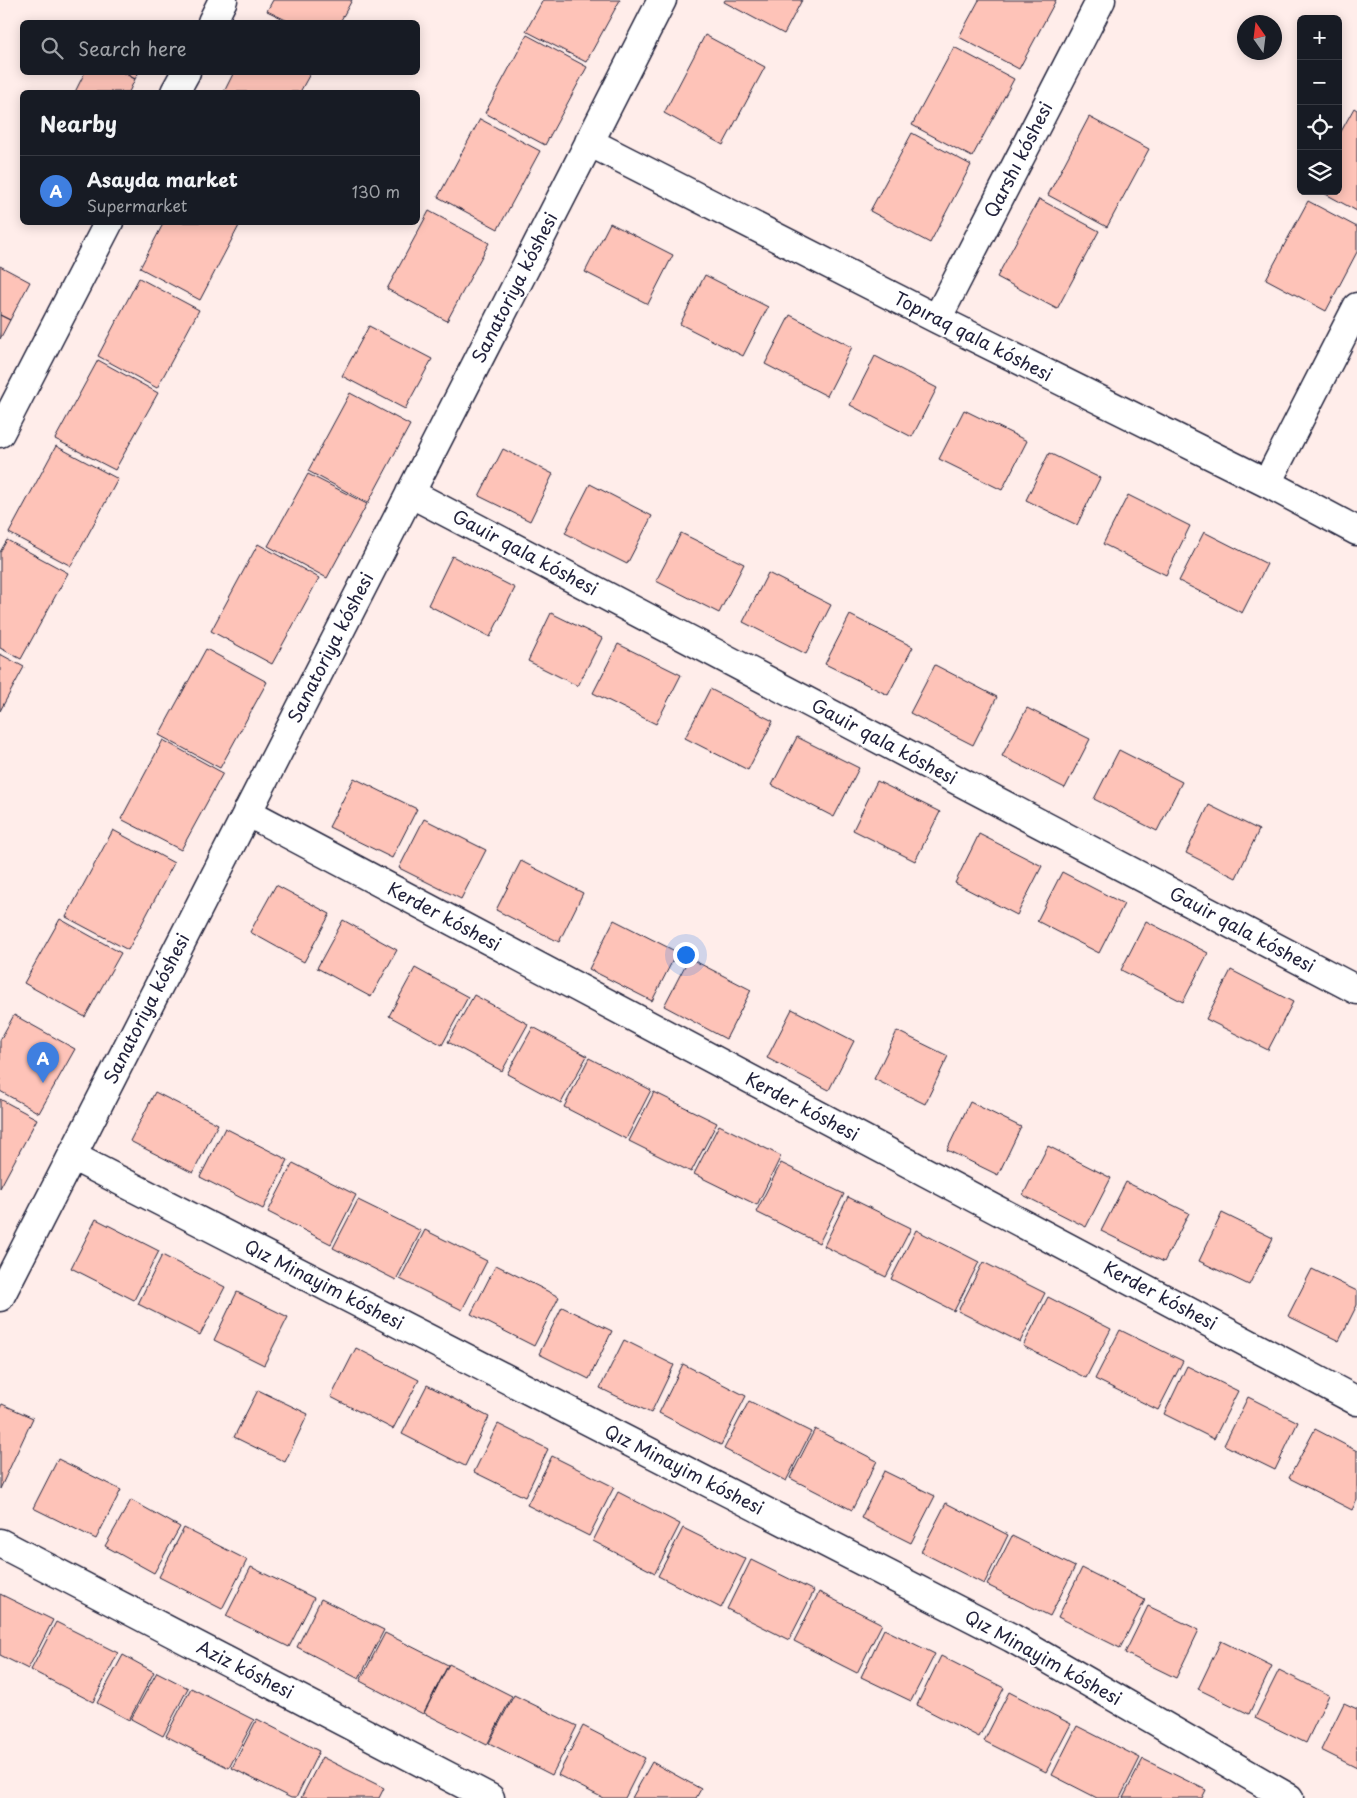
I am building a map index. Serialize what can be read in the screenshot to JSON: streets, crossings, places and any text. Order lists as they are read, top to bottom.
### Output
{
  "streets": {
    "street": [
      "Qarshı kóshesi",
      "Sanatoriya kóshesi",
      "Topıraq qala kóshesi",
      "Gauir qala kóshesi",
      "Kerder kóshesi",
      "Qız Minayim kóshesi",
      "Aziz kóshesi"
    ]
  },
  "crossings": [
    ["Qarshı kóshesi", "Topıraq qala kóshesi"],
    ["Sanatoriya kóshesi", "Topıraq qala kóshesi"],
    ["Sanatoriya kóshesi", "Gauir qala kóshesi"],
    ["Sanatoriya kóshesi", "Kerder kóshesi"],
    ["Sanatoriya kóshesi", "Qız Minayim kóshesi"]
  ],
  "north": "top",
  "page": {
    "map_buttons": ["+", "−"],
    "search": "Search here",
    "heading": "Nearby",
    "list": [
      {
        "mark": "A",
        "name": "Asayda market",
        "note": "Supermarket",
        "value": "130 m"
      }
    ],
    "pins": "A"
  }
}
